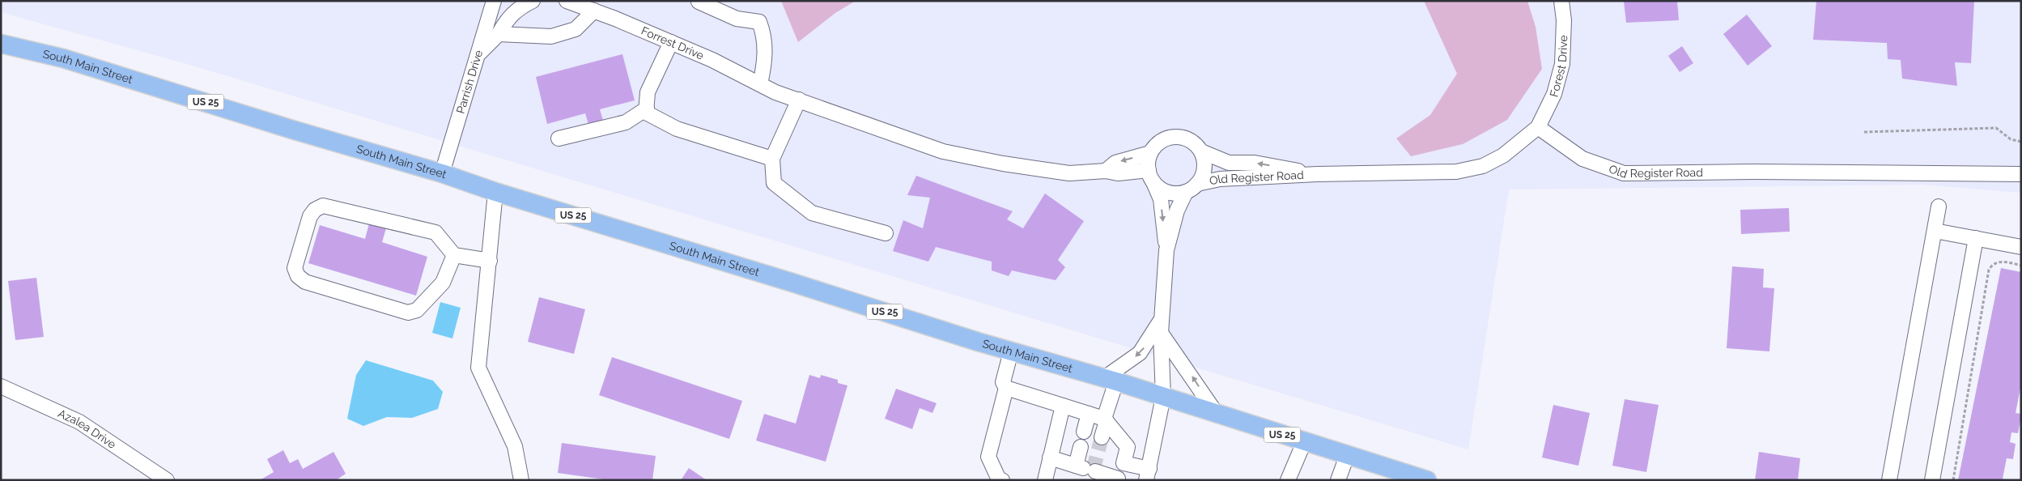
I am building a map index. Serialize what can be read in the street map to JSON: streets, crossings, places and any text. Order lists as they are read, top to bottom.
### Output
{
  "streets": {
    "main road": ["South Main Street", "US 25"],
    "street": [
      "Forrest Drive",
      "Forest Drive",
      "Parrish Drive",
      "Old Register Road",
      "Azalea Drive"
    ]
  },
  "crossings": [
    ["Forrest Drive", "Old Register Road"],
    ["Forest Drive", "Old Register Road"],
    ["South Main Street", "Parrish Drive"],
    ["South Main Street", "Old Register Road"]
  ]
}
